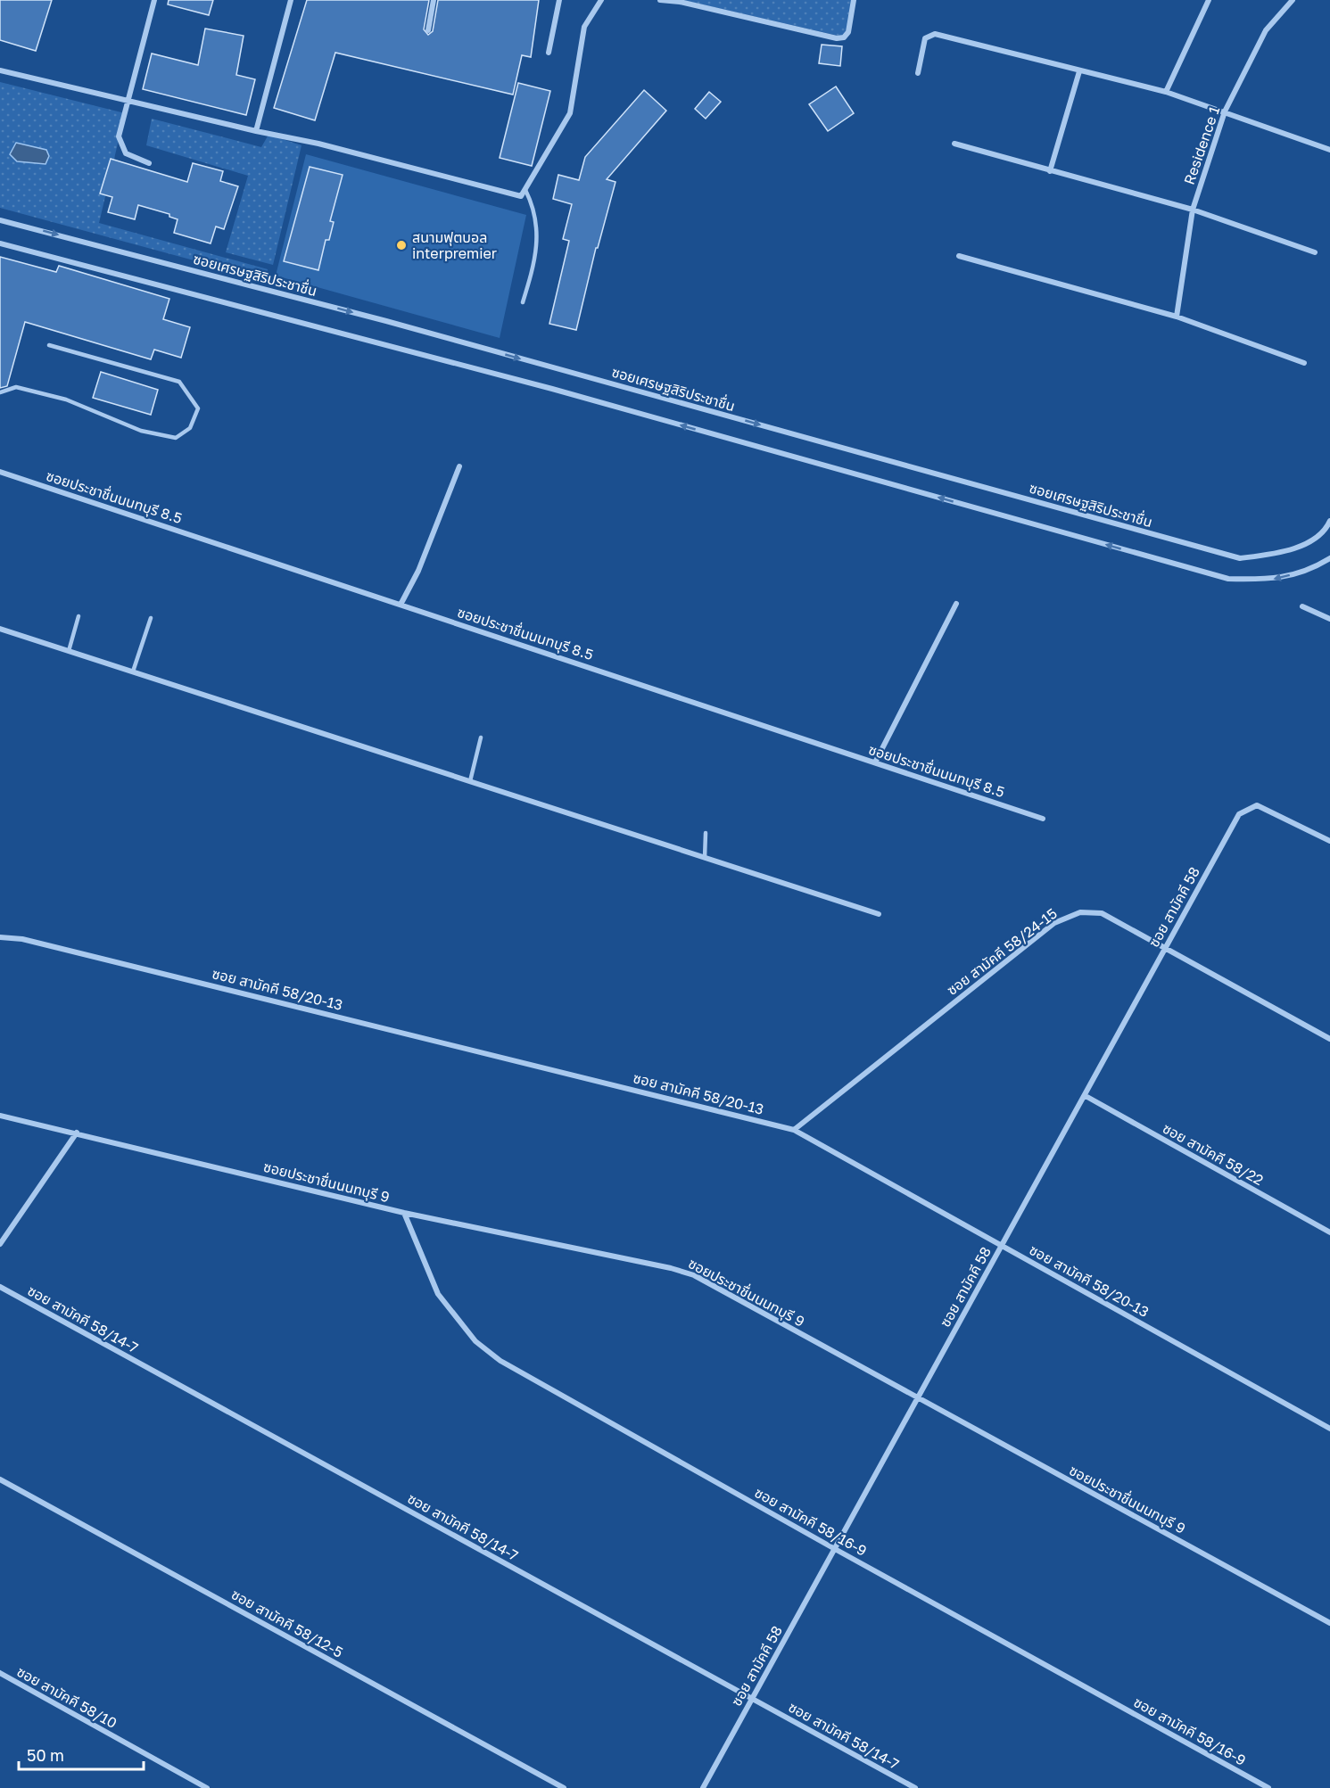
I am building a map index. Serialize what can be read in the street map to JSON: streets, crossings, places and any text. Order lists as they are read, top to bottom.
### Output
{
  "streets": {
    "street": [
      "Residence 1",
      "ซอยเศรษฐสิริประชาชื่น",
      "ซอยประชาชื่นนนทบุรี 8.5",
      "ซอย สามัคคี 58",
      "ซอย สามัคคี 58/24-15",
      "ซอย สามัคคี 58/20-13",
      "ซอย สามัคคี 58/22",
      "ซอยประชาชื่นนนทบุรี 9",
      "ซอย สามัคคี 58/14-7",
      "ซอย สามัคคี 58/16-9",
      "ซอย สามัคคี 58/12-5",
      "ซอย สามัคคี 58/10"
    ]
  },
  "crossings": [
    ["ซอย สามัคคี 58", "ซอย สามัคคี 58/24-15"],
    ["ซอย สามัคคี 58", "ซอย สามัคคี 58/20-13"],
    ["ซอย สามัคคี 58", "ซอย สามัคคี 58/22"],
    ["ซอย สามัคคี 58", "ซอยประชาชื่นนนทบุรี 9"],
    ["ซอย สามัคคี 58", "ซอย สามัคคี 58/14-7"],
    ["ซอย สามัคคี 58", "ซอย สามัคคี 58/16-9"],
    ["ซอย สามัคคี 58/24-15", "ซอย สามัคคี 58/20-13"],
    ["ซอยประชาชื่นนนทบุรี 9", "ซอย สามัคคี 58/16-9"]
  ],
  "places": ["สนามฟุตบอล interpremier"],
  "scale_bar": "50 m"
}
